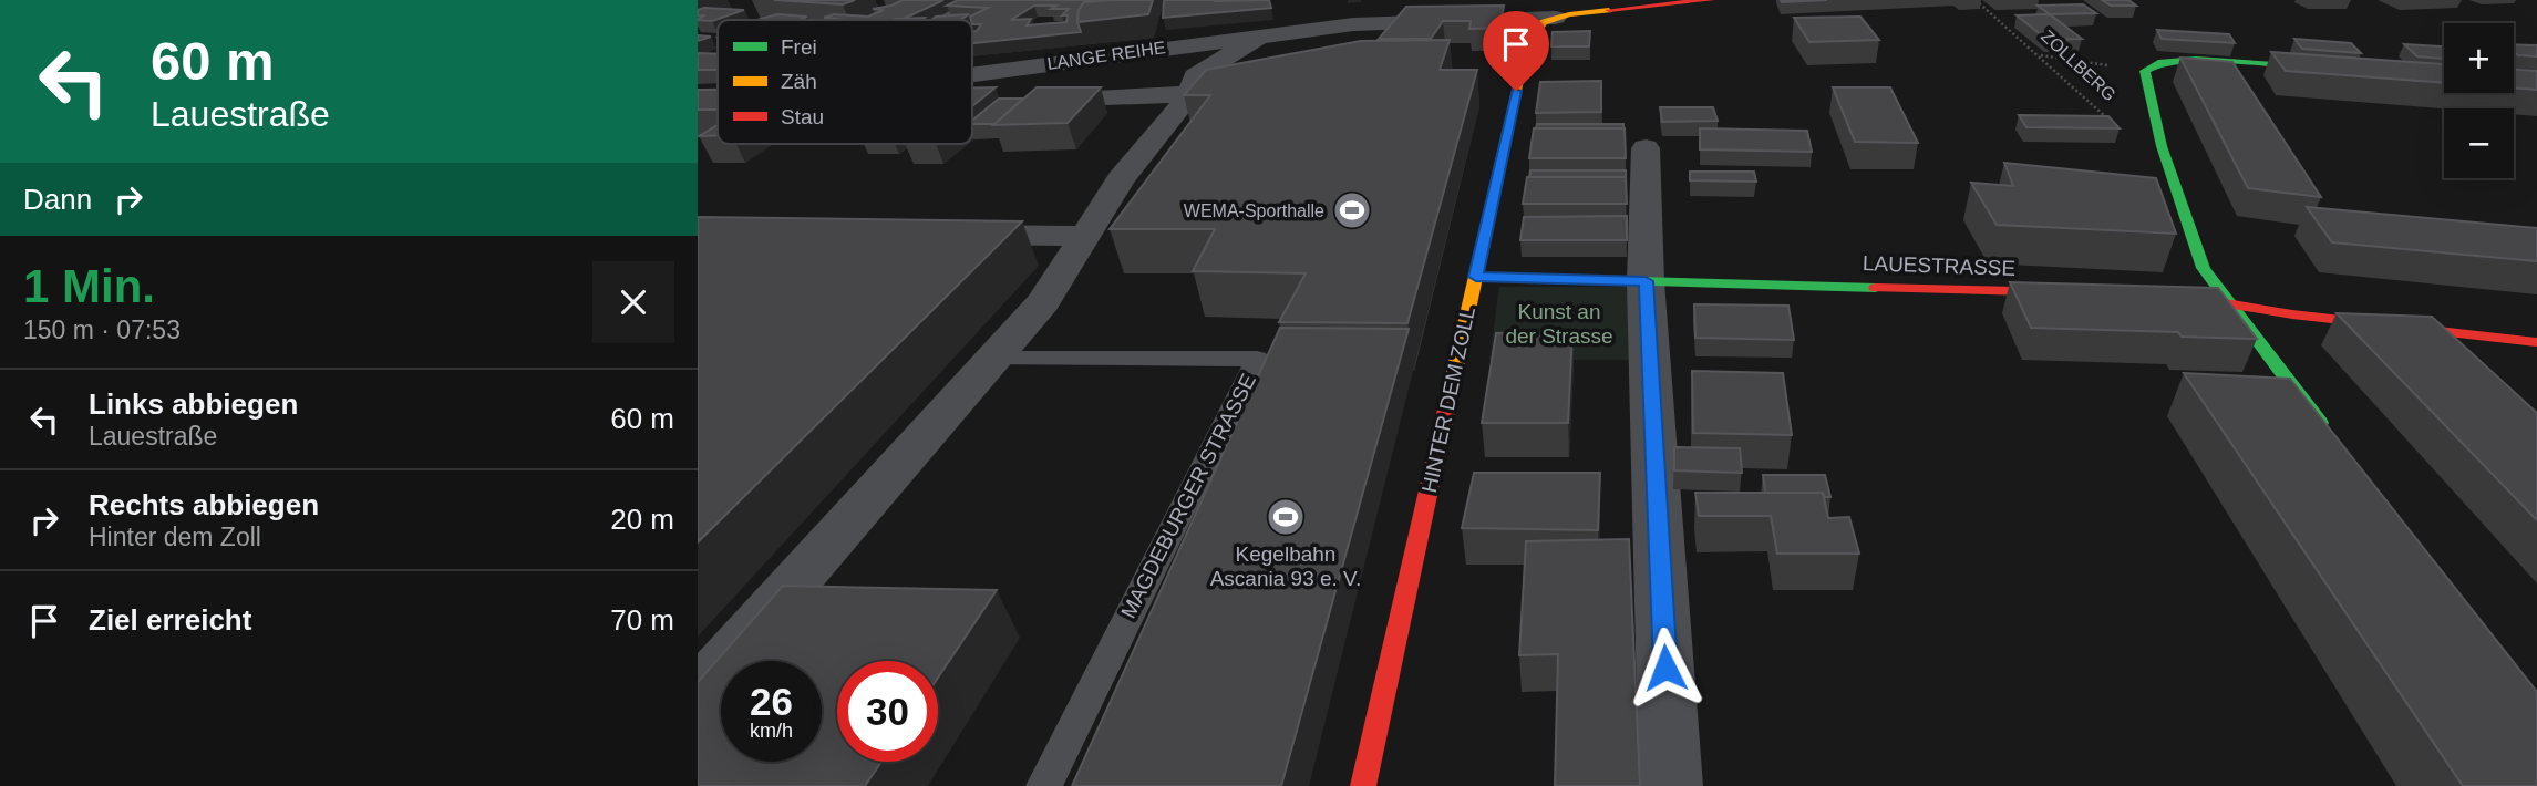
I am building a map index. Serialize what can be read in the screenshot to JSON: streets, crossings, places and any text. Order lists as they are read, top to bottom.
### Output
{
  "streets": {
    "street": ["LANGE REIHE", "LAUESTRASSE", "HINTER DEM ZOLL"],
    "lane": ["MAGDEBURGER STRASSE"],
    "path": ["ZOLLBERG"]
  },
  "crossings": [
    ["LANGE REIHE", "HINTER DEM ZOLL"],
    ["LAUESTRASSE", "HINTER DEM ZOLL"]
  ],
  "parks": ["Kunst an der Strasse"],
  "places": {
    "sports": ["WEMA-Sporthalle", "Kegelbahn Ascania 93 e. V."]
  },
  "legend": ["Frei", "Zäh", "Stau"],
  "page": {
    "turn": ["60 m", "Lauestraße"],
    "map_buttons": ["+", "−"],
    "then": "Dann",
    "heading": ["1 Min.", "150 m · 07:53"],
    "list": [
      {
        "name": "Links abbiegen",
        "note": "Lauestraße",
        "value": "60 m"
      },
      {
        "name": "Rechts abbiegen",
        "note": "Hinter dem Zoll",
        "value": "20 m"
      },
      {
        "name": "Ziel erreicht",
        "value": "70 m"
      }
    ],
    "speed": "26 km/h",
    "limit": "30"
  }
}
